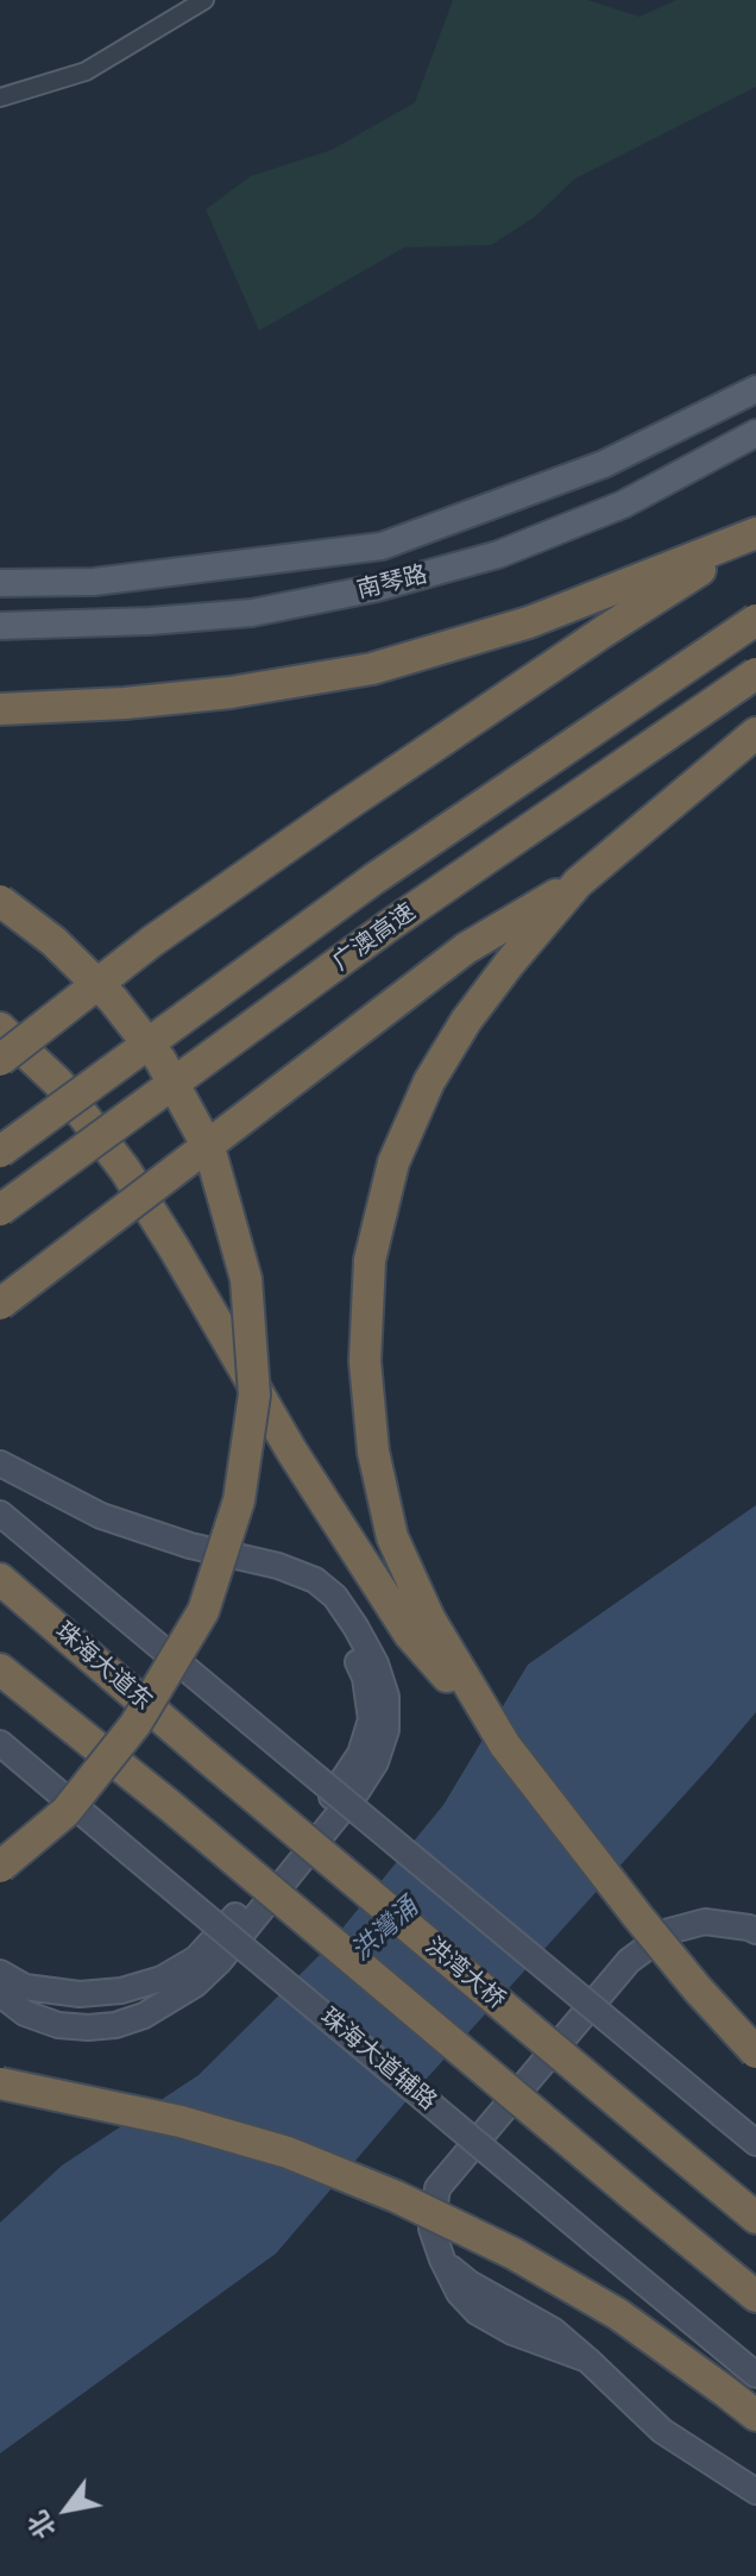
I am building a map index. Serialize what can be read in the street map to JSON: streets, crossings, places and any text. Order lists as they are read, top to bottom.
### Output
{
  "streets": {
    "highway": ["广澳高速", "珠海大道东", "洪湾大桥"],
    "main road": ["南琴路", "珠海大道辅路"]
  },
  "crossings": [
    ["珠海大道东", "洪湾大桥"]
  ],
  "water": ["洪灣涌"],
  "north": "bottom left"
}
